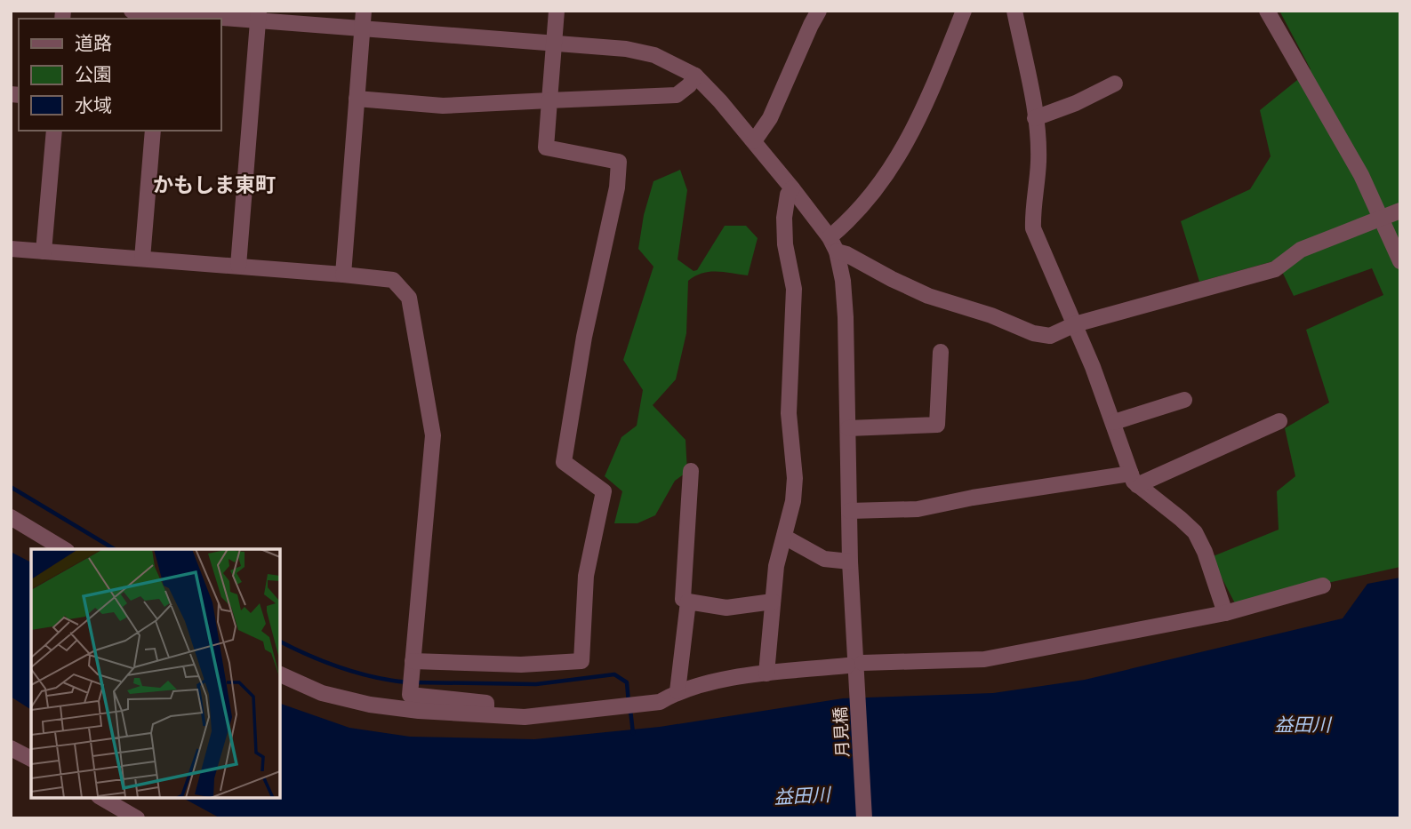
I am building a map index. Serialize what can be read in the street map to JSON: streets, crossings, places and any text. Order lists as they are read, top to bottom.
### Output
{
  "streets": {
    "street": ["月見橋"]
  },
  "districts": ["かもしま東町"],
  "water": ["益田川"],
  "legend": ["道路", "公園", "水域"]
}
